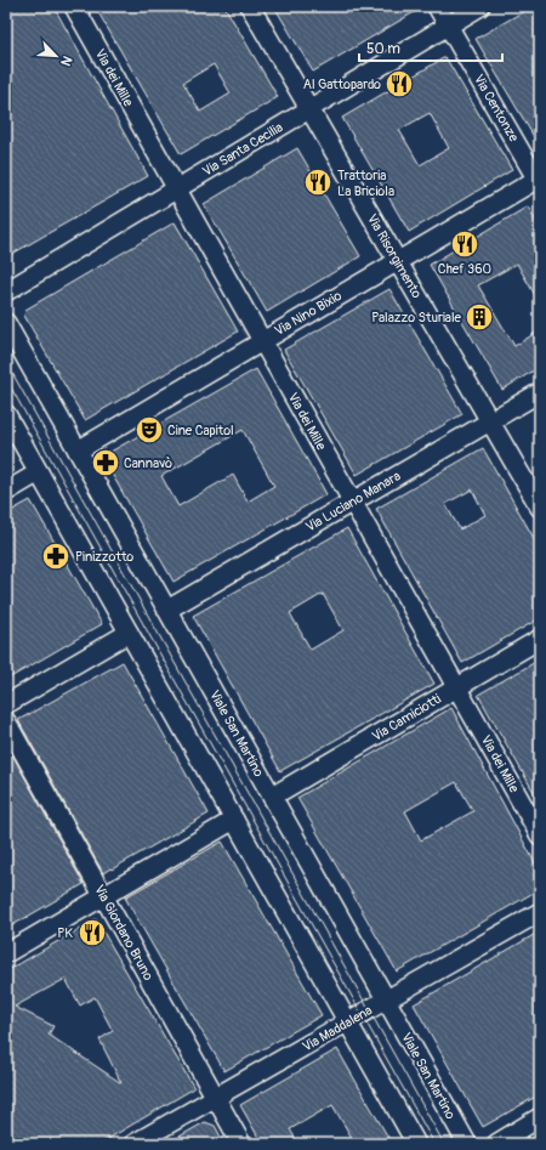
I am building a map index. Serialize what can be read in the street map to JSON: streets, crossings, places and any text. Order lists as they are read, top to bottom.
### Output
{
  "streets": {
    "street": [
      "Via dei Mille",
      "Via Centonze",
      "Via Santa Cecilia",
      "Via Risorgimento",
      "Via Nino Bixio",
      "Via Luciano Manara",
      "Via Camiciotti",
      "Viale San Martino",
      "Via Giordano Bruno",
      "Via Maddalena"
    ]
  },
  "crossings": [
    ["Via dei Mille", "Via Santa Cecilia"],
    ["Via dei Mille", "Via Nino Bixio"],
    ["Via dei Mille", "Via Luciano Manara"],
    ["Via dei Mille", "Via Camiciotti"],
    ["Via Centonze", "Via Santa Cecilia"],
    ["Via Centonze", "Via Nino Bixio"],
    ["Via Santa Cecilia", "Via Risorgimento"],
    ["Via Risorgimento", "Via Nino Bixio"],
    ["Via Risorgimento", "Via Luciano Manara"],
    ["Via Nino Bixio", "Viale San Martino"],
    ["Via Luciano Manara", "Viale San Martino"],
    ["Via Camiciotti", "Viale San Martino"],
    ["Viale San Martino", "Via Maddalena"],
    ["Via Giordano Bruno", "Via Maddalena"]
  ],
  "places": {
    "restaurant": [
      "Al Gattopardo",
      "Trattoria La Briciola",
      "Chef 360",
      "PK"
    ],
    "building": ["Palazzo Sturiale"],
    "theatre": ["Cine Capitol"],
    "pharmacy": ["Cannavò", "Pinizzotto"]
  },
  "scale_bar": "50 m",
  "north": "bottom right"
}
